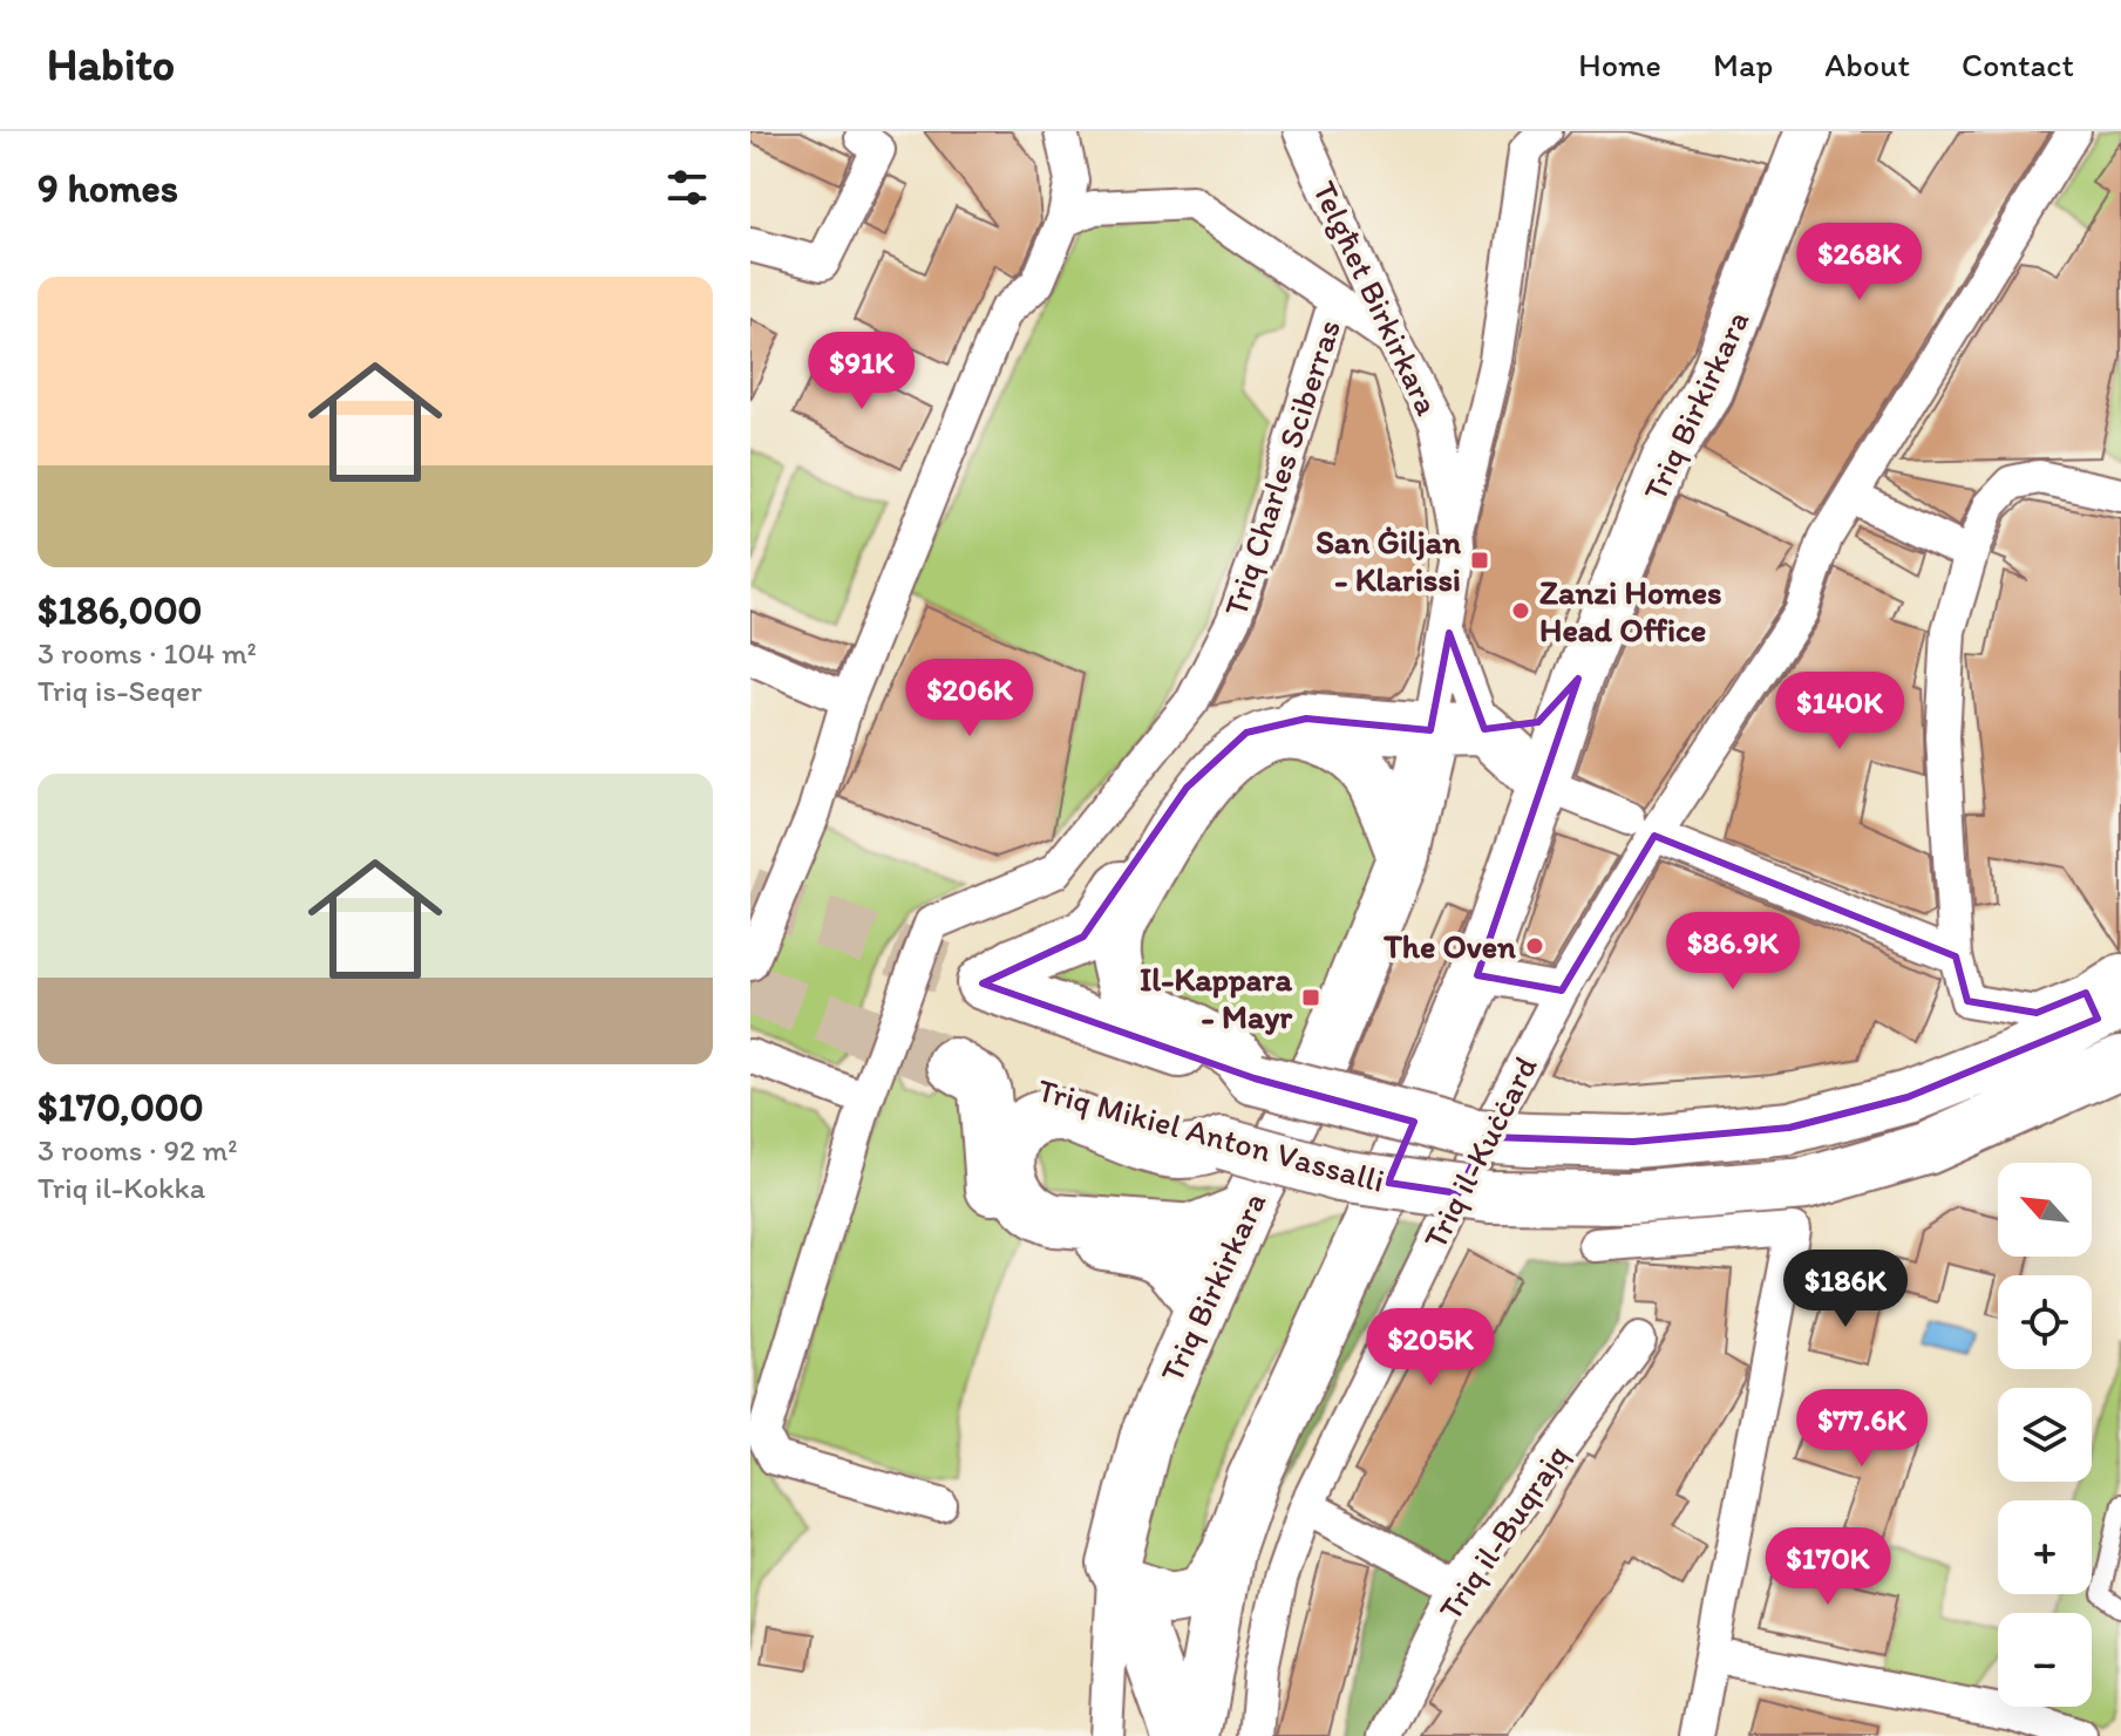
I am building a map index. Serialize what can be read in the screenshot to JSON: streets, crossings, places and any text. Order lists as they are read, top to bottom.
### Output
{
  "streets": {
    "main road": ["Triq Birkirkara", "Triq Mikiel Anton Vassalli"],
    "street": [
      "Telgħet Birkirkara",
      "Triq Charles Sciberras",
      "Triq il-Kuċċard",
      "Triq il-Buqrajq"
    ]
  },
  "crossings": [
    ["Telgħet Birkirkara", "Triq Birkirkara"],
    ["Telgħet Birkirkara", "Triq Mikiel Anton Vassalli"],
    ["Triq Birkirkara", "Triq Mikiel Anton Vassalli"]
  ],
  "places": {
    "transit": ["San Ġiljan - Klarissi", "Il-Kappara - Mayr"],
    "other": ["Zanzi Homes Head Office", "The Oven"]
  },
  "north": "top left",
  "page": {
    "header": "Habito",
    "nav": [
      "Home",
      "Map",
      "About",
      "Contact"
    ],
    "heading": "9 homes",
    "price": [
      "$268K",
      "$91K",
      "$206K",
      "$140K",
      "$86.9K",
      "$186K",
      "$205K",
      "$77.6K",
      "$170K"
    ],
    "list": [
      {
        "name": "$186,000",
        "note": "3 rooms · 104 m² · Triq is-Seqer"
      },
      {
        "name": "$170,000",
        "note": "3 rooms · 92 m² · Triq il-Kokka"
      }
    ],
    "map_buttons": ["+", "−"]
  }
}
